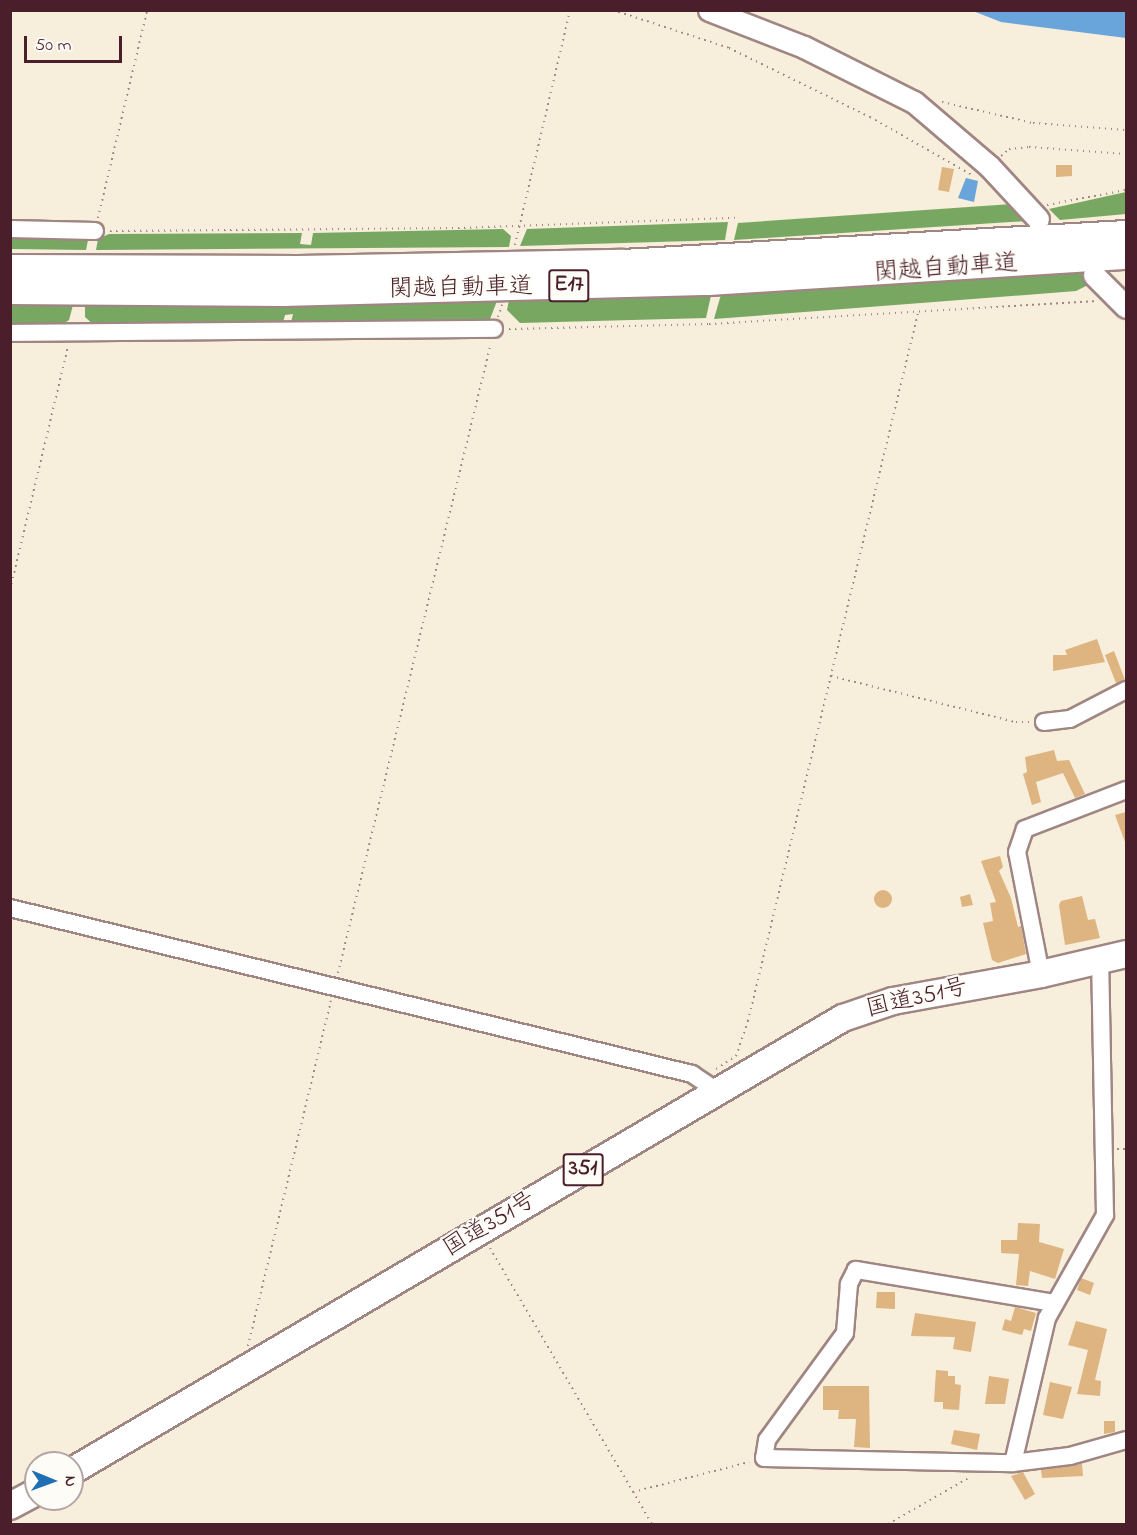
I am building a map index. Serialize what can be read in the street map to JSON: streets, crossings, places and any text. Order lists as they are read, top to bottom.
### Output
{
  "streets": {
    "highway": [
      "関越自動車道",
      "E17",
      "国道351号",
      "351"
    ]
  },
  "scale_bar": "50 m",
  "north": "right"
}
